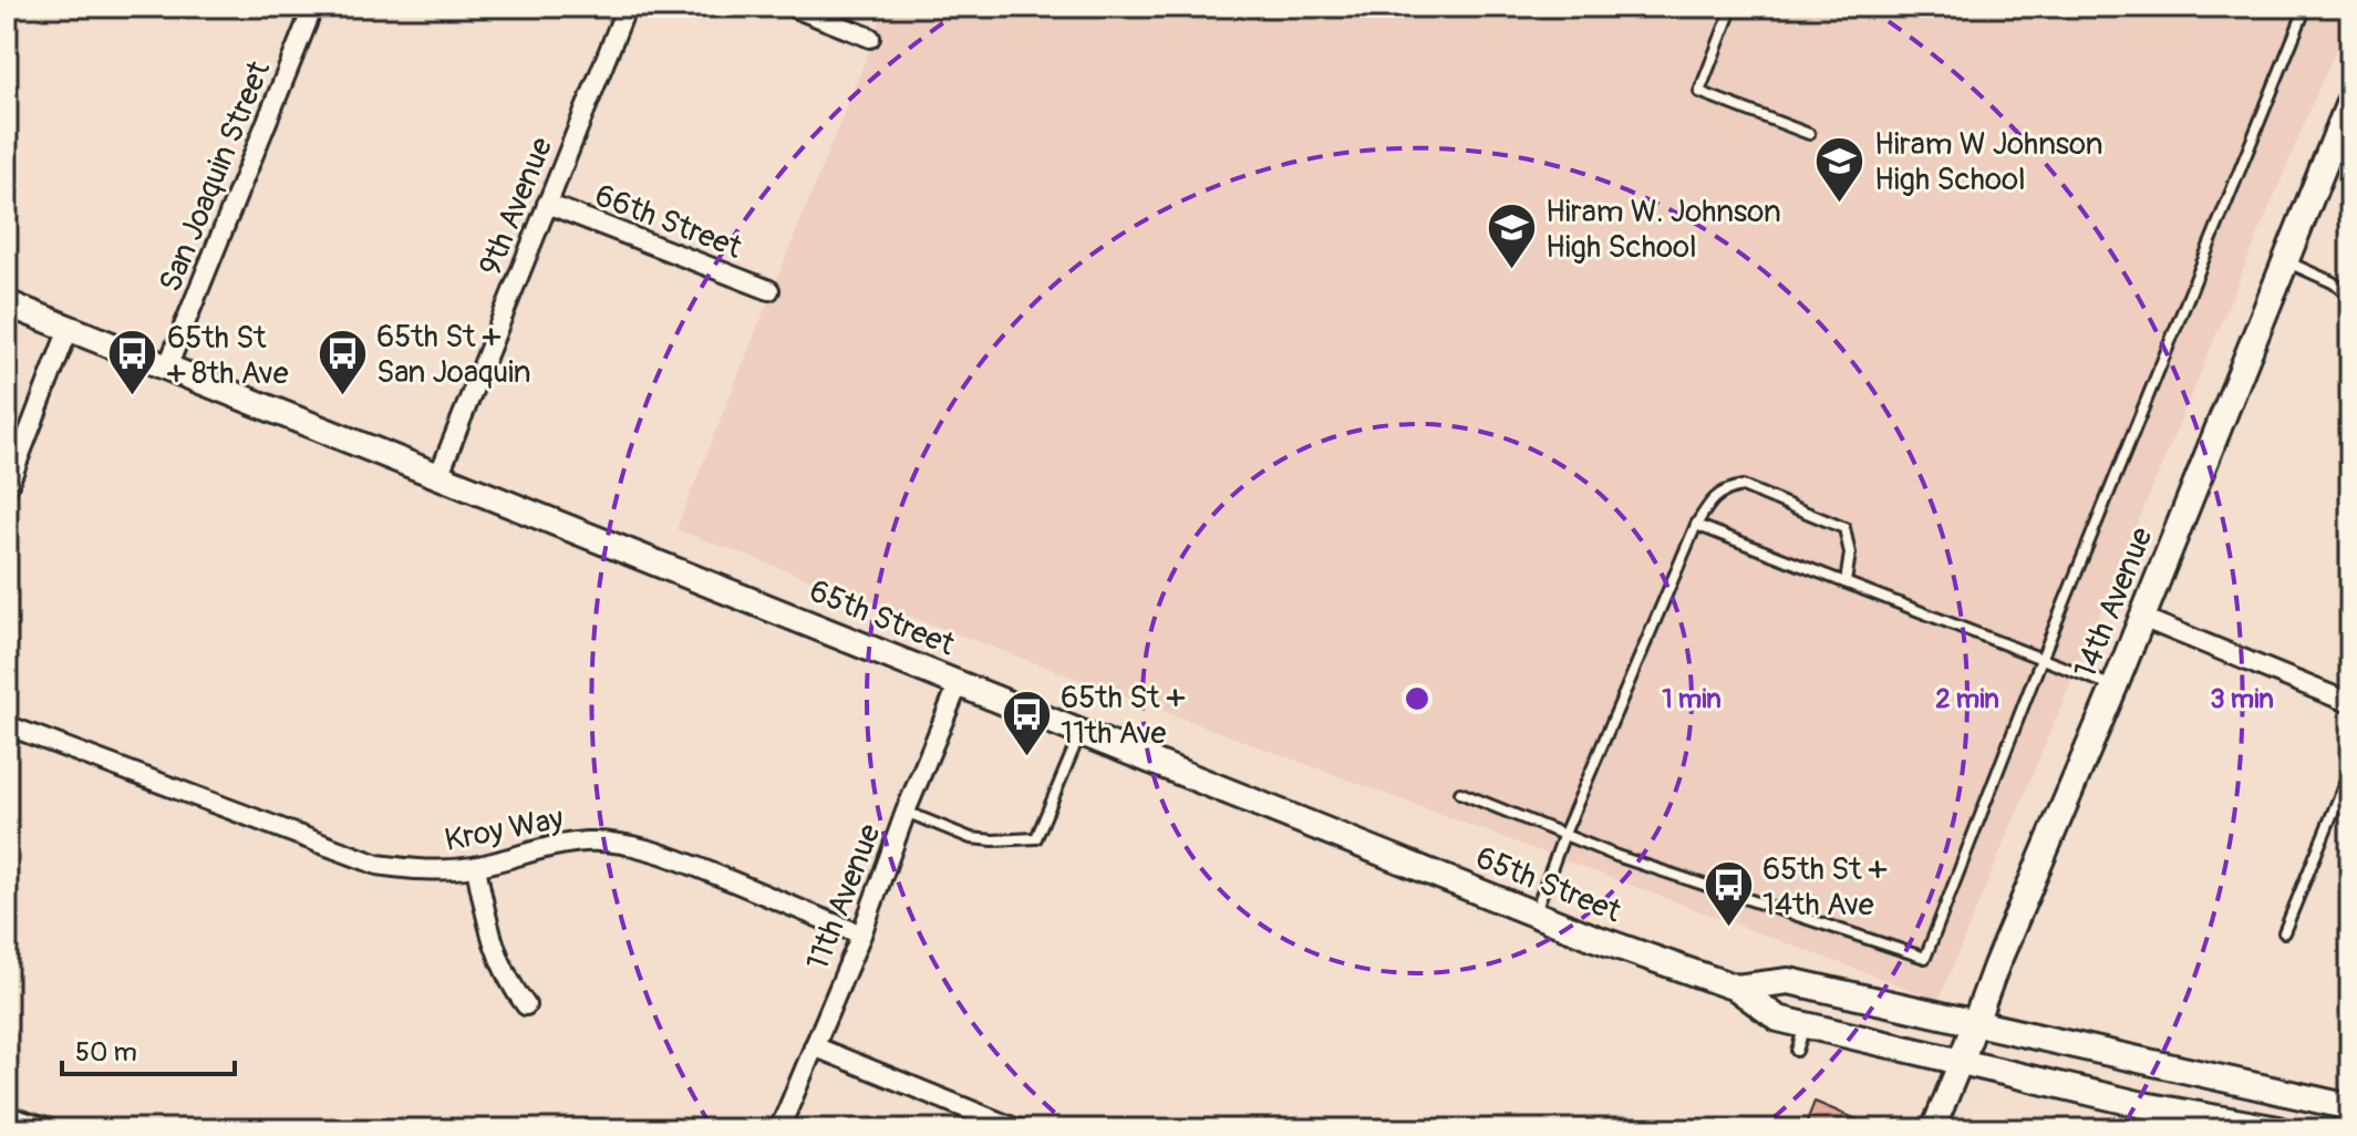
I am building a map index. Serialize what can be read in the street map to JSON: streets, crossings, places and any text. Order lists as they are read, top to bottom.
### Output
{
  "streets": {
    "main road": ["14th Avenue", "65th Street"],
    "street": [
      "San Joaquin Street",
      "9th Avenue",
      "66th Street",
      "Kroy Way",
      "11th Avenue"
    ]
  },
  "crossings": [
    ["San Joaquin Street", "65th Street"],
    ["9th Avenue", "66th Street"],
    ["9th Avenue", "65th Street"],
    ["14th Avenue", "65th Street"],
    ["65th Street", "11th Avenue"],
    ["Kroy Way", "11th Avenue"]
  ],
  "places": {
    "school or university": ["Hiram W Johnson High School", "Hiram W. Johnson High School"],
    "bus stop": [
      "65th St + San Joaquin",
      "65th St + 8th Ave",
      "65th St + 11th Ave",
      "65th St + 14th Ave"
    ]
  },
  "scale_bar": "50 m",
  "rings": ["1 min", "2 min", "3 min"]
}
